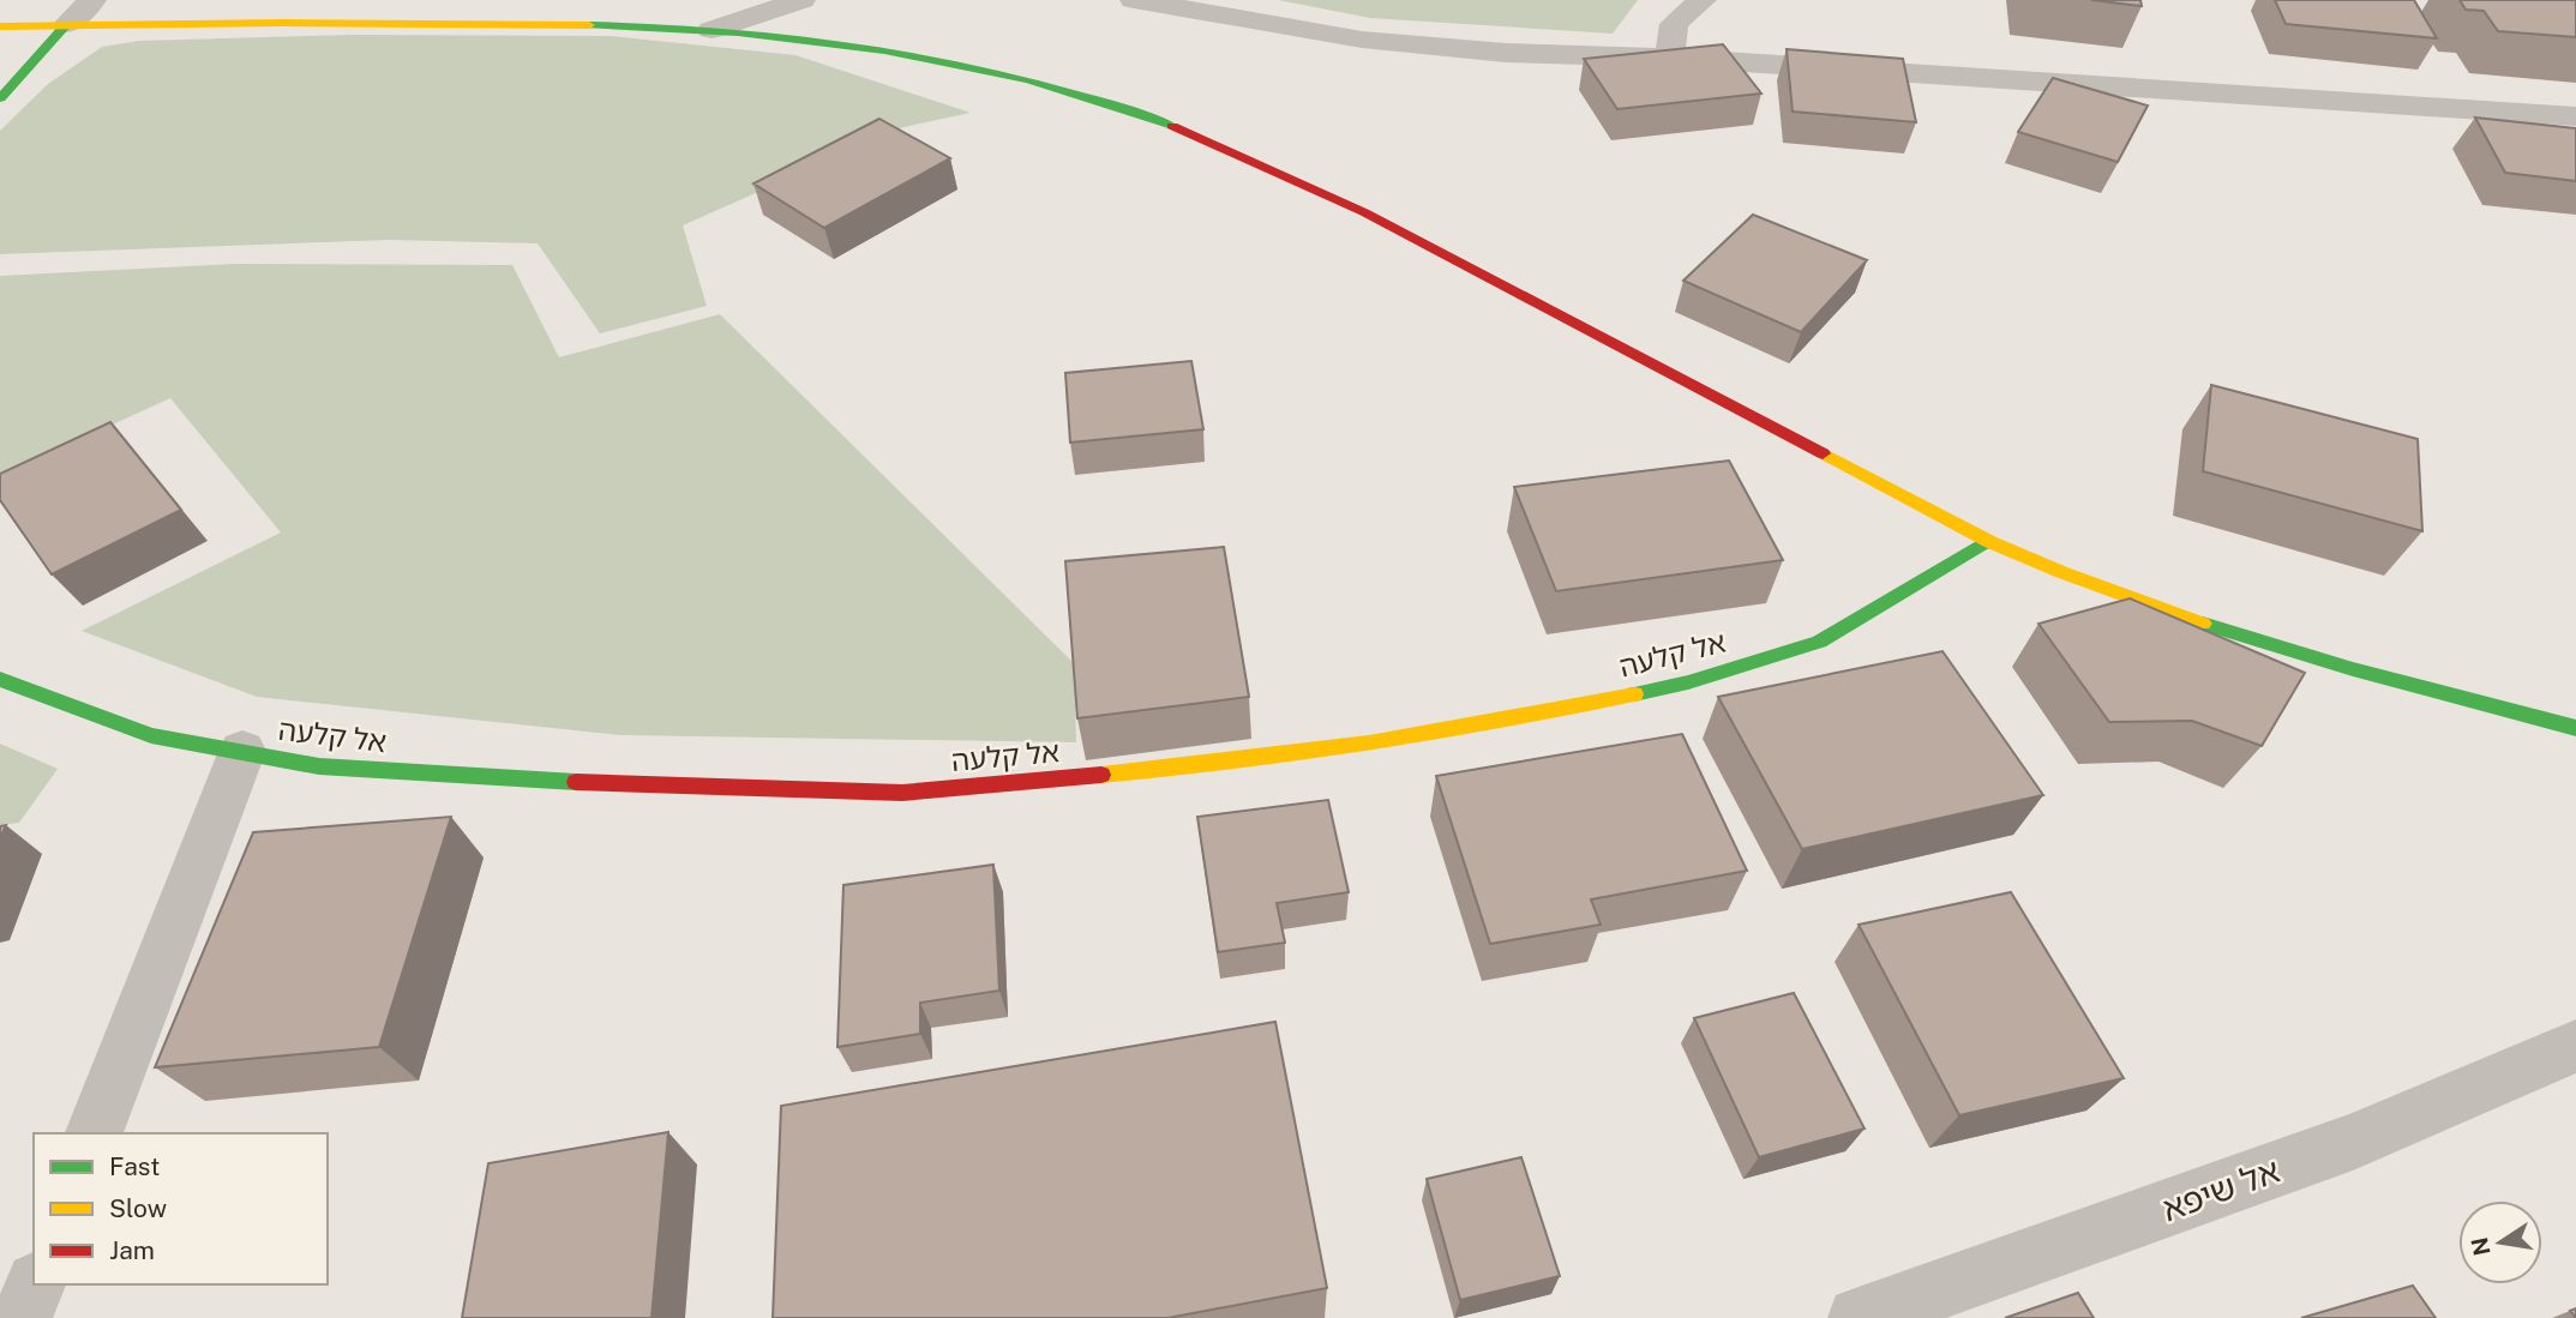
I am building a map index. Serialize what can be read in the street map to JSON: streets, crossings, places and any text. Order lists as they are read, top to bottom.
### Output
{
  "streets": {
    "street": ["אל קלעה", "אל שיפא"]
  },
  "legend": ["Fast", "Slow", "Jam"],
  "north": "left"
}
